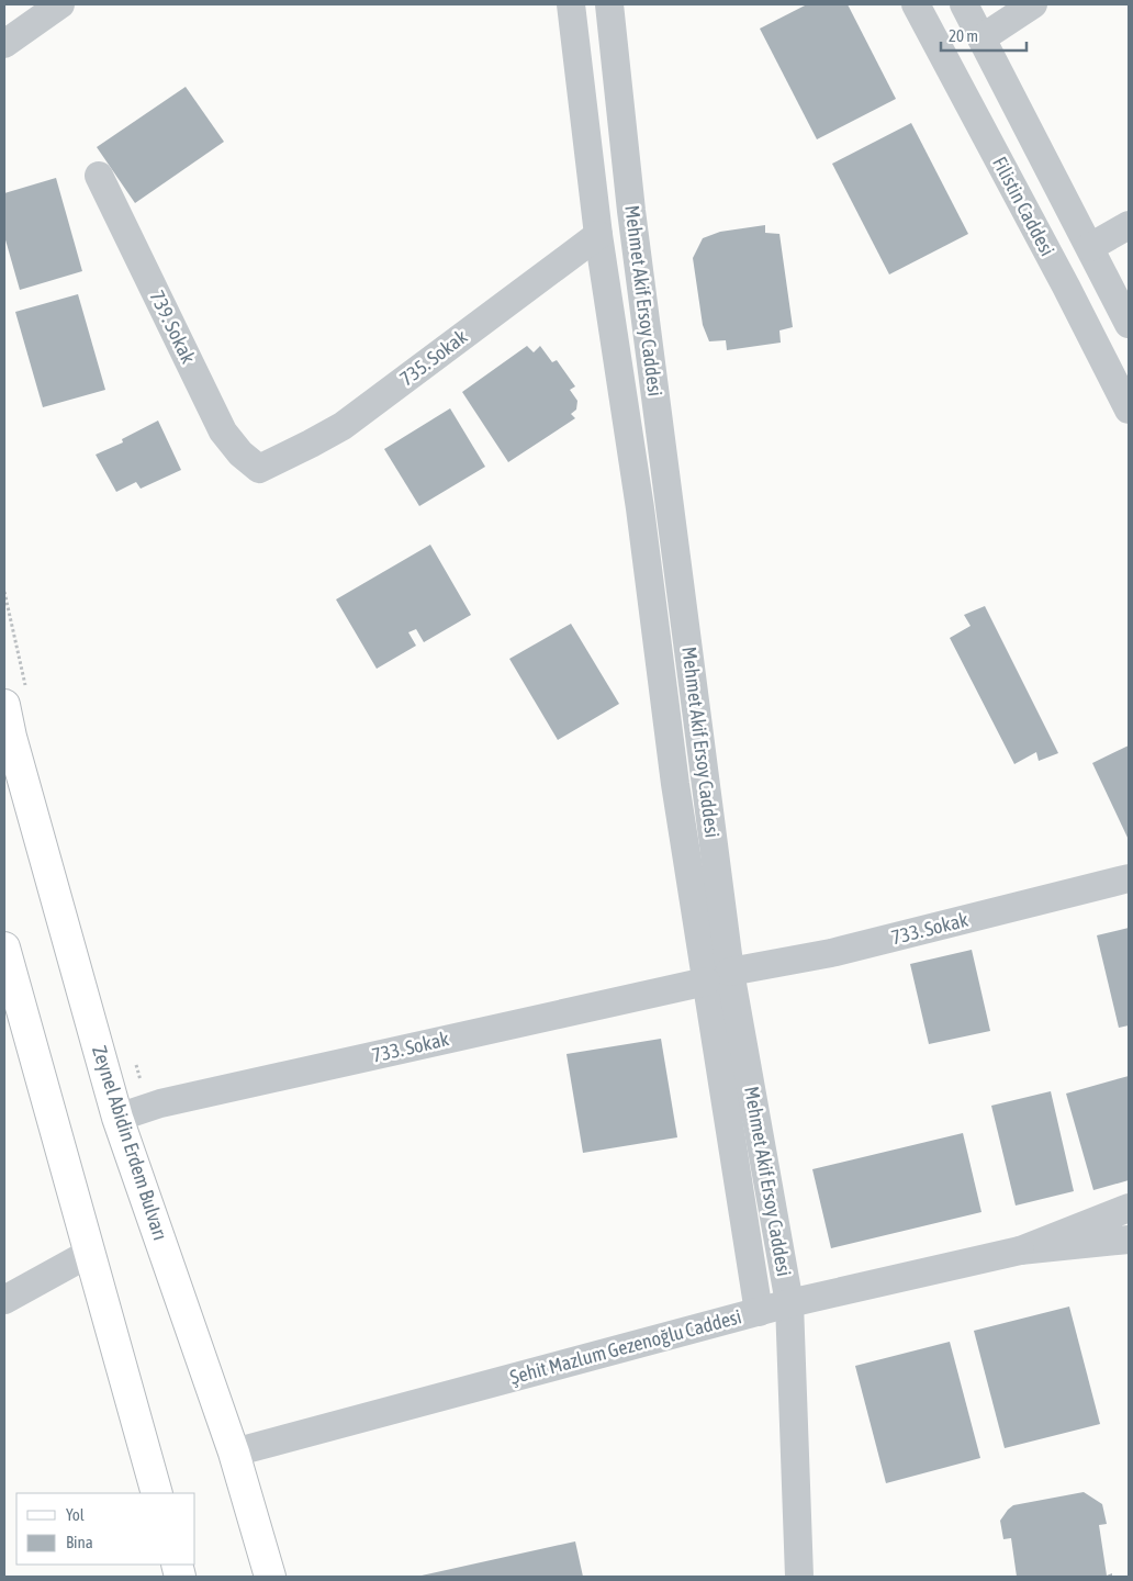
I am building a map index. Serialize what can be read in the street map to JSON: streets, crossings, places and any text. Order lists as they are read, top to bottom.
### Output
{
  "streets": {
    "main road": ["Zeynel Abidin Erdem Bulvarı"],
    "street": [
      "Filistin Caddesi",
      "Mehmet Akif Ersoy Caddesi",
      "739. Sokak",
      "735. Sokak",
      "733. Sokak",
      "Şehit Mazlum Gezenoğlu Caddesi"
    ]
  },
  "crossings": [
    ["Mehmet Akif Ersoy Caddesi", "733. Sokak"],
    ["Mehmet Akif Ersoy Caddesi", "Şehit Mazlum Gezenoğlu Caddesi"],
    ["739. Sokak", "735. Sokak"],
    ["733. Sokak", "Zeynel Abidin Erdem Bulvarı"],
    ["Zeynel Abidin Erdem Bulvarı", "Şehit Mazlum Gezenoğlu Caddesi"]
  ],
  "legend": ["Yol", "Bina"],
  "scale_bar": "20 m"
}
